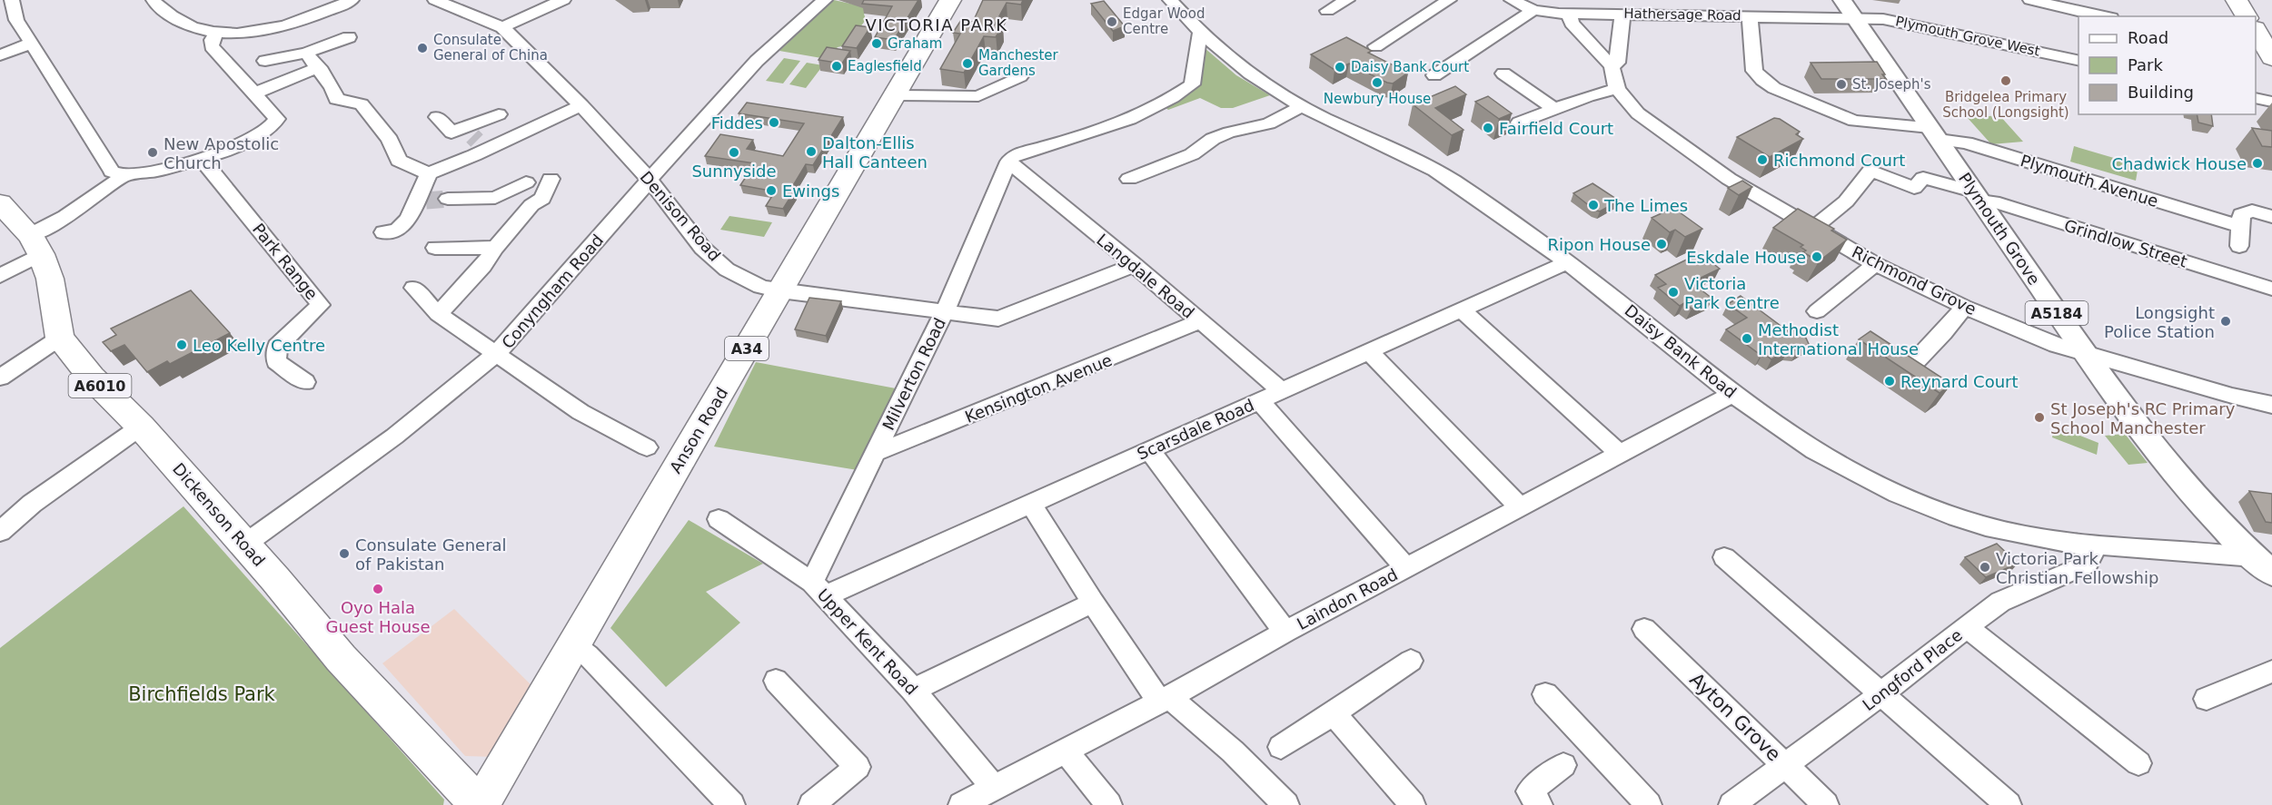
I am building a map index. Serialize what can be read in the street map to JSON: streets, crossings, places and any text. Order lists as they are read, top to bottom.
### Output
{
  "streets": {
    "highway": [
      "A34",
      "A6010",
      "Anson Road",
      "Dickenson Road"
    ],
    "main road": ["Plymouth Grove", "A5184"],
    "street": [
      "Hathersage Road",
      "Plymouth Grove West",
      "Plymouth Avenue",
      "Denison Road",
      "Grindlow Street",
      "Park Range",
      "Langdale Road",
      "Richmond Grove",
      "Conyngham Road",
      "Daisy Bank Road",
      "Milverton Road",
      "Kensington Avenue",
      "Scarsdale Road",
      "Laindon Road",
      "Upper Kent Road",
      "Longford Place",
      "Ayton Grove"
    ]
  },
  "crossings": [
    ["Hathersage Road", "Plymouth Grove West"],
    ["Hathersage Road", "Plymouth Avenue"],
    ["Hathersage Road", "Plymouth Grove"],
    ["Hathersage Road", "Richmond Grove"],
    ["Plymouth Grove West", "Plymouth Grove"],
    ["Plymouth Avenue", "Plymouth Grove"],
    ["Denison Road", "Langdale Road"],
    ["Denison Road", "Conyngham Road"],
    ["Denison Road", "Milverton Road"],
    ["Denison Road", "Anson Road"],
    ["Plymouth Grove", "Grindlow Street"],
    ["Plymouth Grove", "Richmond Grove"],
    ["Plymouth Grove", "Daisy Bank Road"],
    ["Grindlow Street", "Richmond Grove"],
    ["Langdale Road", "Milverton Road"],
    ["Langdale Road", "Kensington Avenue"],
    ["Langdale Road", "Scarsdale Road"],
    ["Conyngham Road", "Dickenson Road"],
    ["Daisy Bank Road", "Scarsdale Road"],
    ["Daisy Bank Road", "Laindon Road"],
    ["Daisy Bank Road", "Longford Place"],
    ["Milverton Road", "Kensington Avenue"],
    ["Milverton Road", "Scarsdale Road"],
    ["Milverton Road", "Upper Kent Road"],
    ["Scarsdale Road", "Upper Kent Road"],
    ["Anson Road", "Dickenson Road"],
    ["Laindon Road", "Upper Kent Road"],
    ["Longford Place", "Ayton Grove"]
  ],
  "districts": ["VICTORIA PARK"],
  "parks": ["Birchfields Park"],
  "places": [
    "Edgar Wood Centre",
    "Graham",
    "Consulate General of China",
    "Manchester Gardens",
    "Eaglesfield",
    "Daisy Bank Court",
    "Bridgelea Primary School (Longsight)",
    "Newbury House",
    "St. Joseph's",
    "Fiddes",
    "Fairfield Court",
    "Dalton-Ellis Hall Canteen",
    "New Apostolic Church",
    "Sunnyside",
    "Richmond Court",
    "Chadwick House",
    "Ewings",
    "The Limes",
    "Ripon House",
    "Eskdale House",
    "Victoria Park Centre",
    "Longsight Police Station",
    "Methodist International House",
    "Leo Kelly Centre",
    "Reynard Court",
    "St Joseph's RC Primary School Manchester",
    "Consulate General of Pakistan",
    "Victoria Park Christian Fellowship",
    "Oyo Hala Guest House"
  ],
  "legend": ["Road", "Park", "Building"]
}
